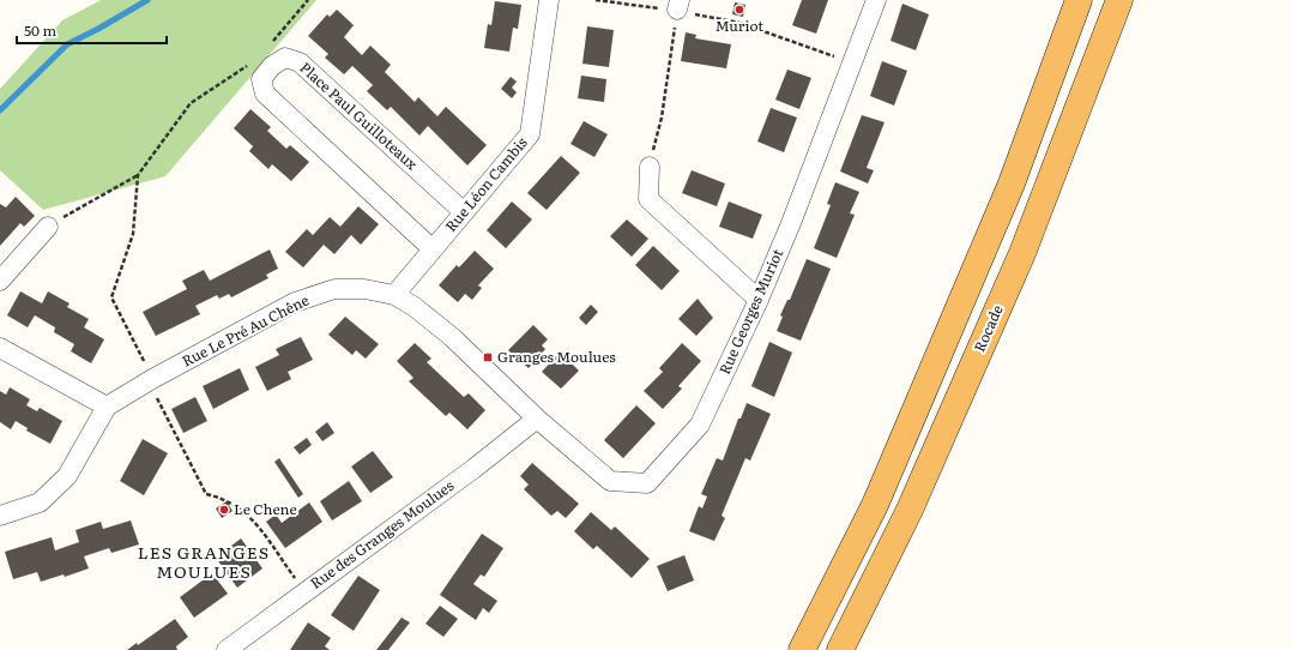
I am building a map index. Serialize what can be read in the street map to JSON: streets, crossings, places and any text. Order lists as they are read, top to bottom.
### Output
{
  "streets": {
    "highway": ["Rocade"],
    "street": [
      "Place Paul Guilloteaux",
      "Rue Léon Cambis",
      "Rue Georges Muriot",
      "Rue Le Pré Au Chêne",
      "Rue des Granges Moulues"
    ]
  },
  "crossings": [
    ["Place Paul Guilloteaux", "Rue Léon Cambis"],
    ["Rue Léon Cambis", "Rue Le Pré Au Chêne"],
    ["Rue Georges Muriot", "Rue Le Pré Au Chêne"],
    ["Rue Georges Muriot", "Rue des Granges Moulues"],
    ["Rue Le Pré Au Chêne", "Rue des Granges Moulues"]
  ],
  "districts": ["LES GRANGES MOULUES"],
  "places": {
    "other": ["Muriot", "Le Chene"],
    "transit": ["Granges Moulues"]
  },
  "scale_bar": "50 m"
}
